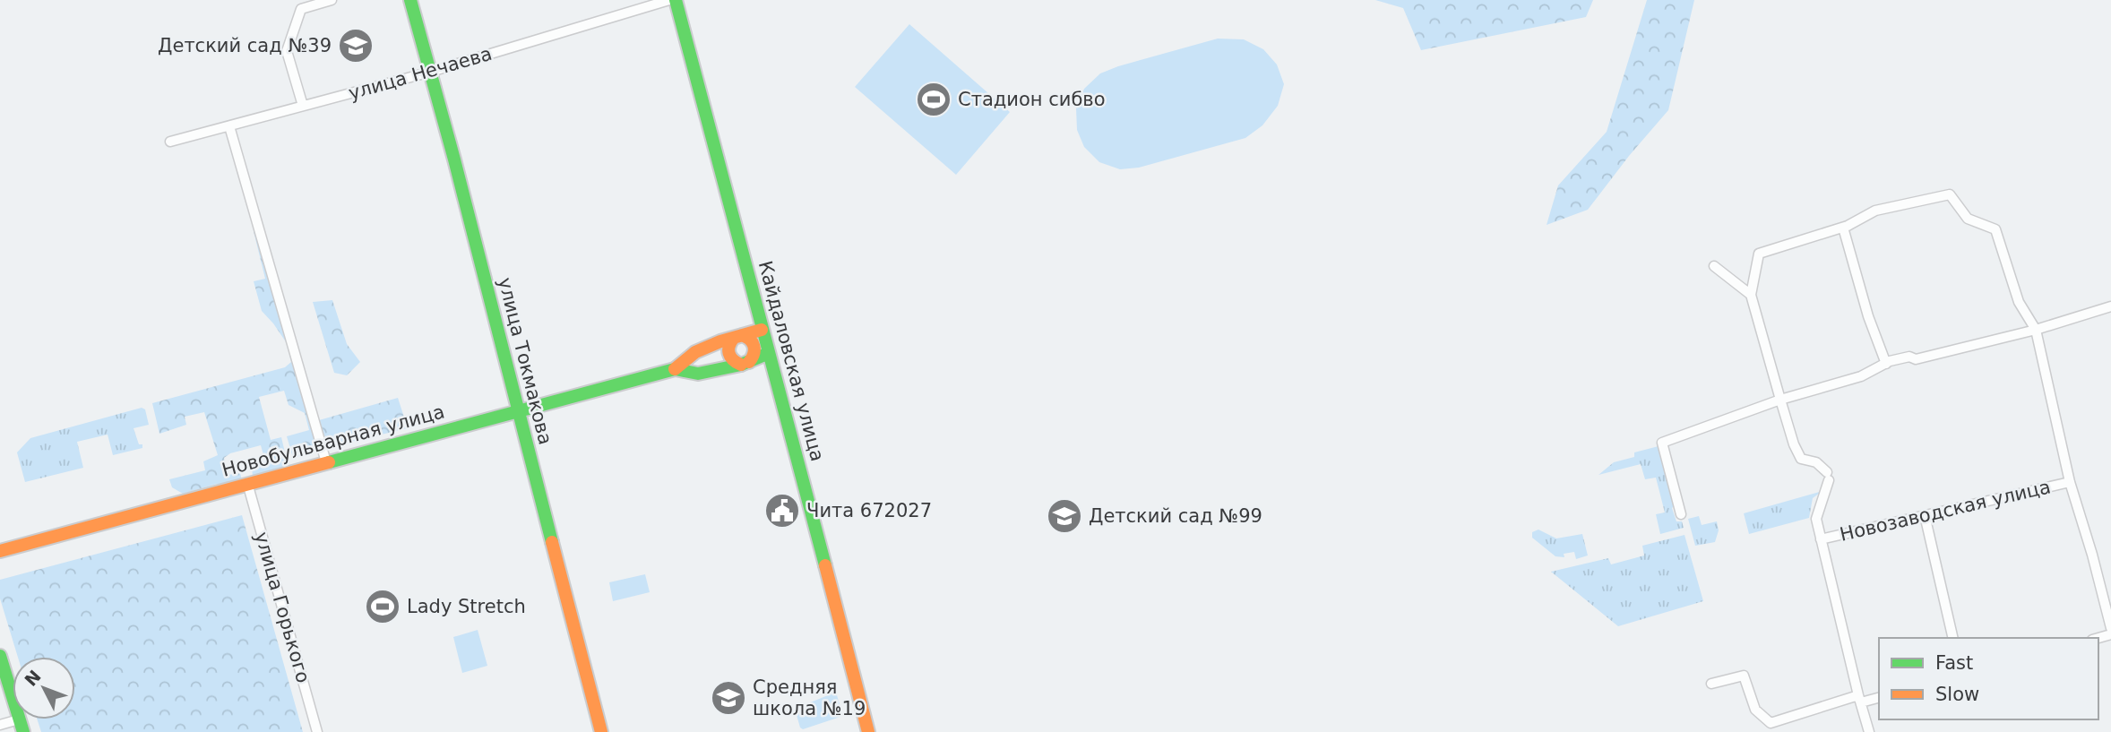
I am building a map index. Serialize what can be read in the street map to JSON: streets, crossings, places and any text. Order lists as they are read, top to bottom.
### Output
{
  "streets": {
    "street": [
      "улица Нечаева",
      "улица Токмакова",
      "Кайдаловская улица",
      "Новобульварная улица",
      "Новозаводская улица",
      "улица Горького"
    ]
  },
  "crossings": [
    ["улица Нечаева", "улица Токмакова"],
    ["улица Токмакова", "Новобульварная улица"],
    ["Новобульварная улица", "улица Горького"]
  ],
  "places": {
    "school or university": ["Детский сад №39", "Детский сад №99", "Средняя школа №19"],
    "sports": ["Стадион сибво", "Lady Stretch"],
    "public building": ["Чита 672027"]
  },
  "legend": ["Fast", "Slow"],
  "north": "top left"
}
